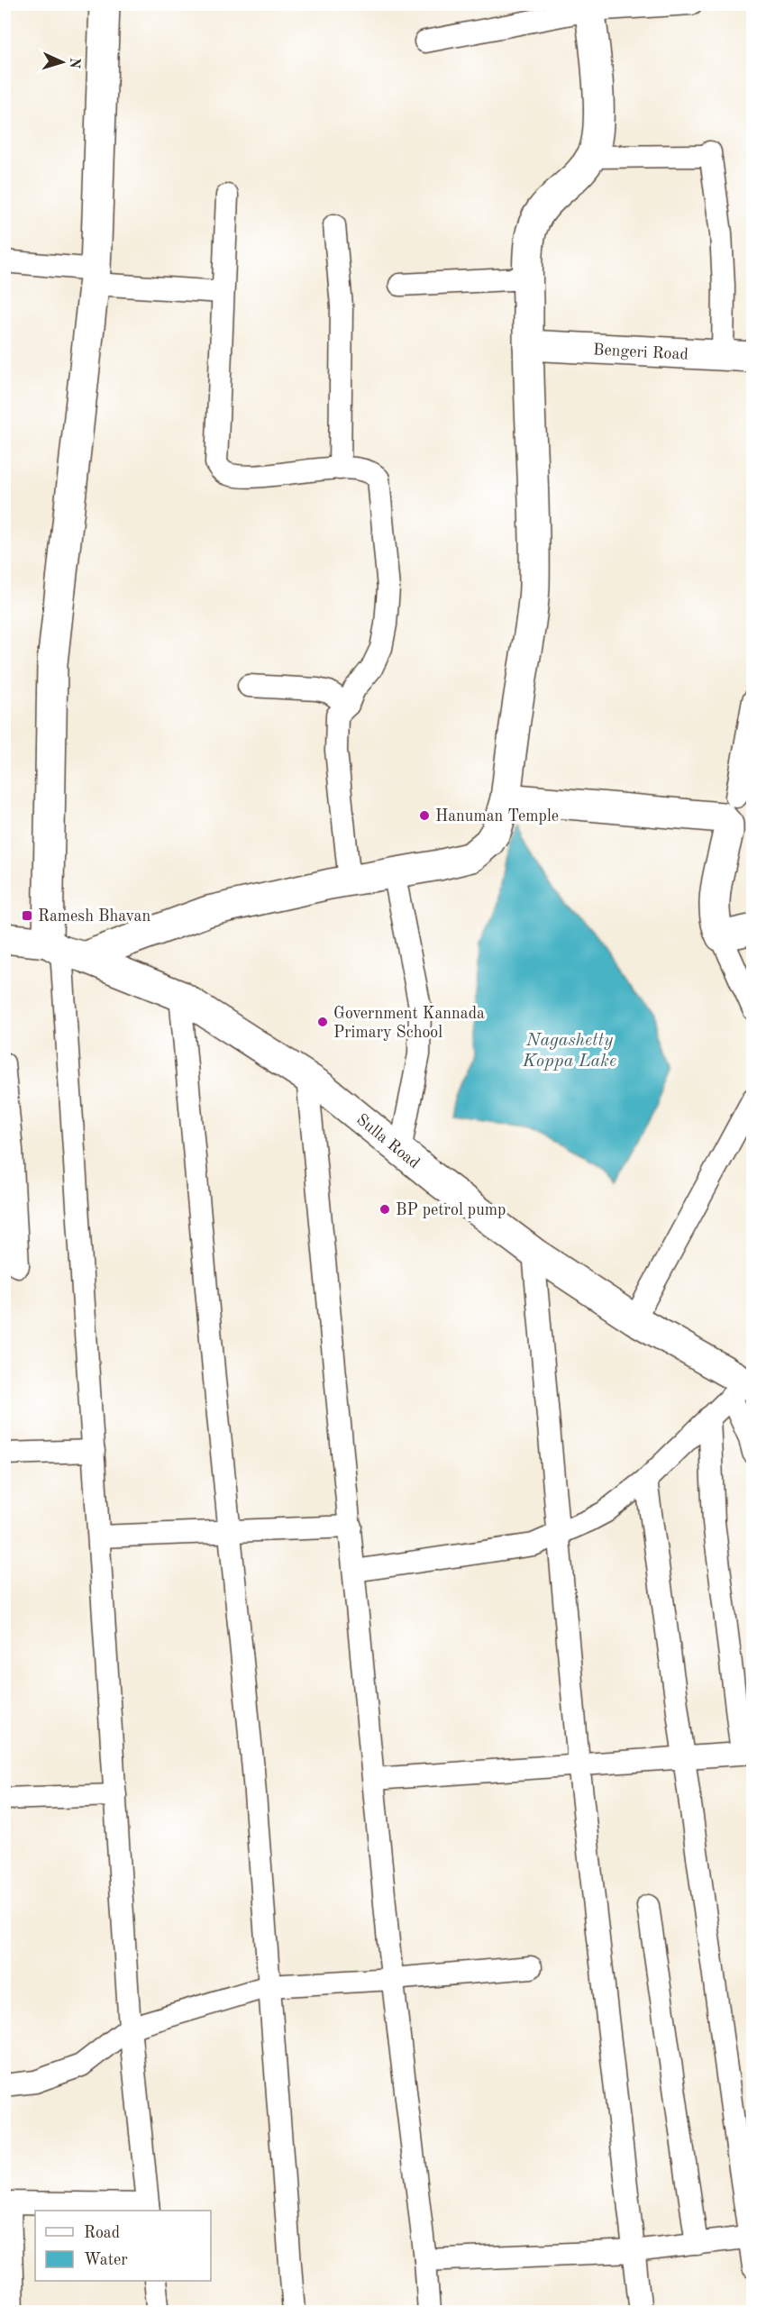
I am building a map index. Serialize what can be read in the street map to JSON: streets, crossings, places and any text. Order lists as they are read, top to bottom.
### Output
{
  "streets": {
    "street": ["Bengeri Road", "Sulla Road"]
  },
  "water": ["Nagashetty Koppa Lake"],
  "places": {
    "other": ["Hanuman Temple", "Government Kannada Primary School", "BP petrol pump"],
    "transit": ["Ramesh Bhavan"]
  },
  "legend": ["Road", "Water"],
  "north": "right"
}
